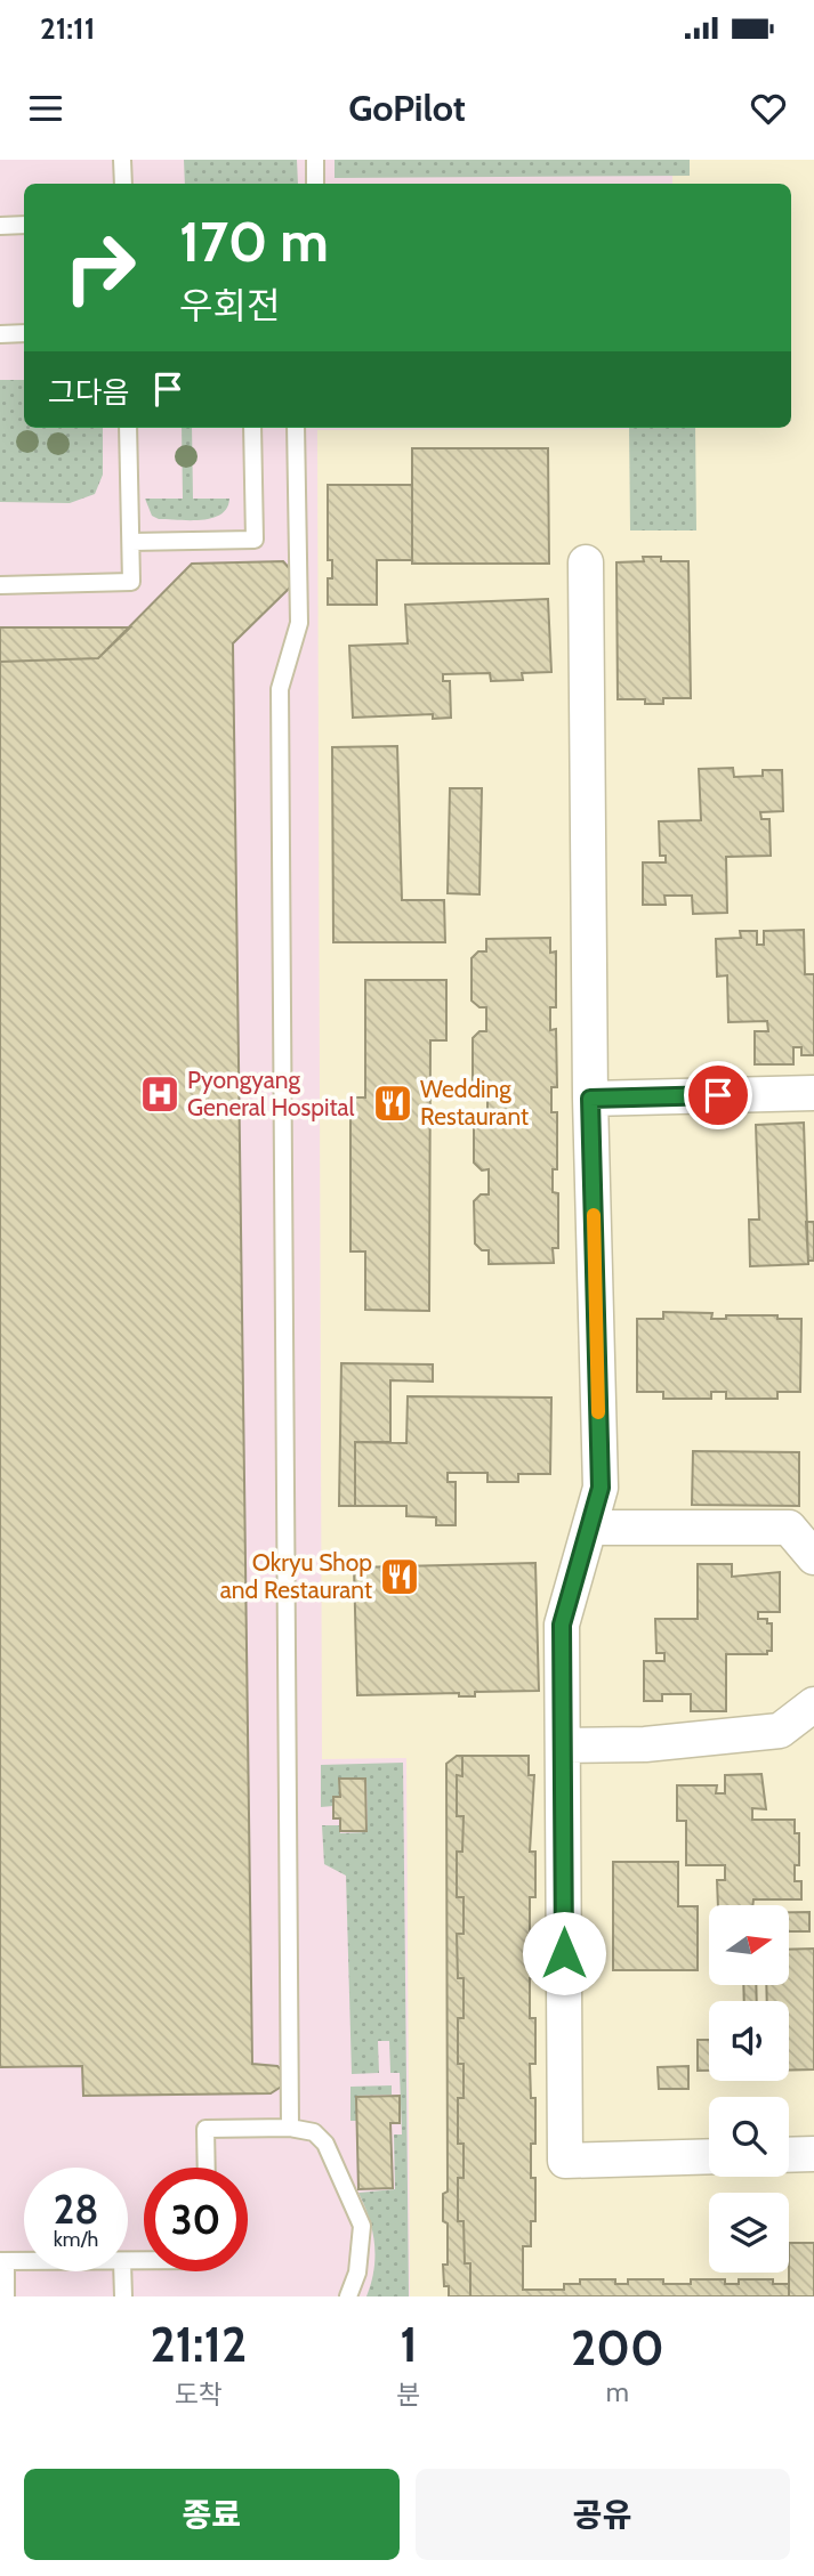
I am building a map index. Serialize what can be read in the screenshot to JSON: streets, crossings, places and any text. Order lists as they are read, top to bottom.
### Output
{
  "places": {
    "hospital": ["Pyongyang General Hospital"],
    "restaurant": ["Wedding Restaurant", "Okryu Shop and Restaurant"]
  },
  "north": "right",
  "page": {
    "status": "21:11",
    "header": "GoPilot",
    "turn": ["170 m", "우회전"],
    "then": "그다음",
    "speed": "28 km/h",
    "limit": "30",
    "eta": [
      "21:12",
      "도착",
      "1",
      "분",
      "200",
      "m"
    ],
    "buttons": ["종료", "공유"]
  }
}
